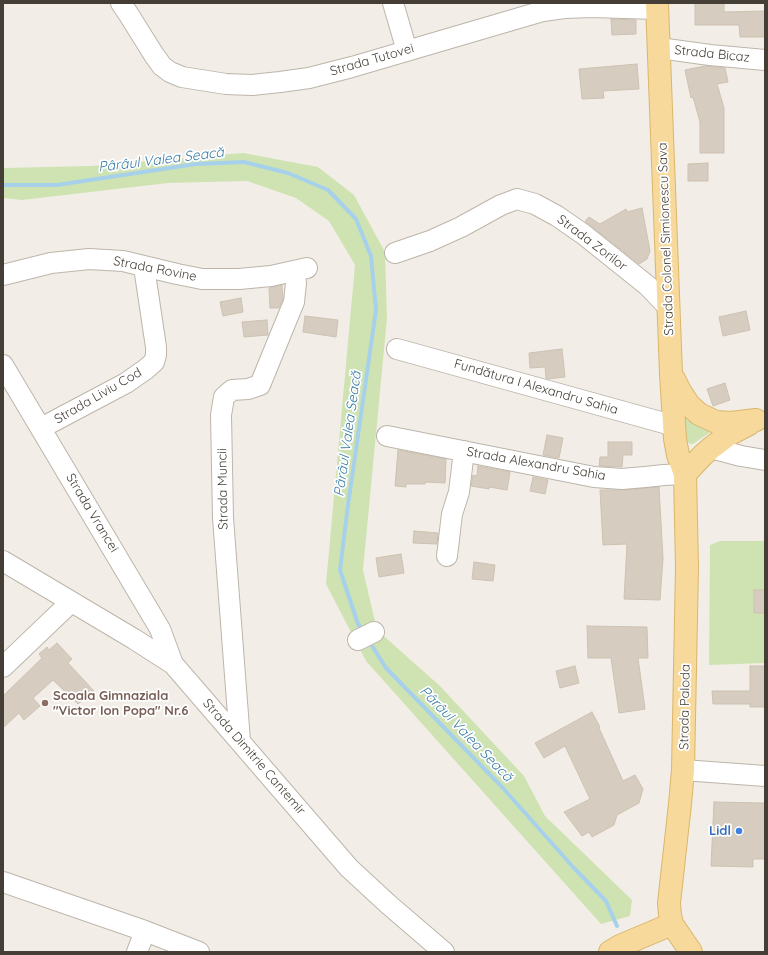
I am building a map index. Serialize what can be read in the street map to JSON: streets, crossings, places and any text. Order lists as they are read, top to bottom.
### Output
{
  "streets": {
    "main road": ["Strada Colonel Simionescu Sava", "Strada Paloda"],
    "street": [
      "Strada Bicaz",
      "Strada Tutovei",
      "Strada Zorilor",
      "Strada Rovine",
      "Fundătura I Alexandru Sahia",
      "Strada Liviu Cod",
      "Strada Alexandru Sahia",
      "Strada Muncii",
      "Strada Vrancei",
      "Strada Dimitrie Cantemir"
    ]
  },
  "crossings": [
    ["Strada Bicaz", "Strada Colonel Simionescu Sava"],
    ["Strada Tutovei", "Strada Colonel Simionescu Sava"],
    ["Strada Colonel Simionescu Sava", "Strada Zorilor"],
    ["Strada Colonel Simionescu Sava", "Fundătura I Alexandru Sahia"],
    ["Strada Colonel Simionescu Sava", "Strada Alexandru Sahia"],
    ["Strada Colonel Simionescu Sava", "Strada Paloda"],
    ["Strada Rovine", "Strada Liviu Cod"],
    ["Strada Rovine", "Strada Muncii"],
    ["Strada Liviu Cod", "Strada Vrancei"],
    ["Strada Alexandru Sahia", "Strada Paloda"],
    ["Strada Muncii", "Strada Dimitrie Cantemir"],
    ["Strada Vrancei", "Strada Dimitrie Cantemir"]
  ],
  "water": ["Pârâul Valea Seacă"],
  "places": ["Scoala Gimnaziala \"Victor Ion Popa\" Nr.6", "Lidl"]
}
